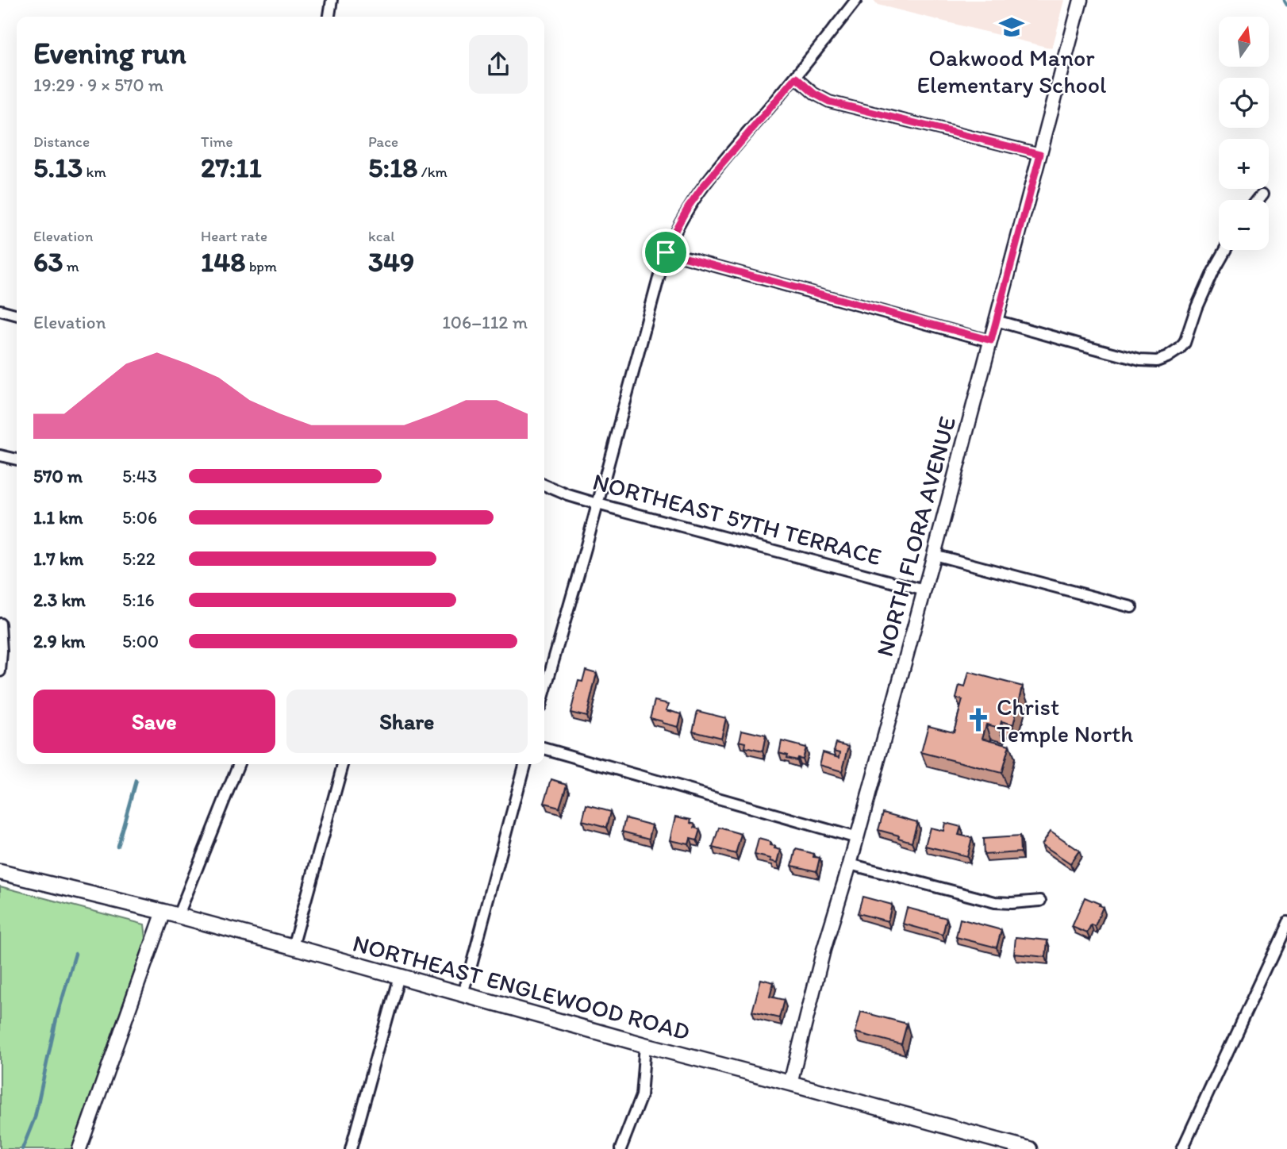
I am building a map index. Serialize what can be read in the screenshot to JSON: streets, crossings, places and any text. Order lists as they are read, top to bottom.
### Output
{
  "streets": {
    "main road": ["NORTHEAST ENGLEWOOD ROAD"],
    "street": ["NORTHEAST 57TH TERRACE", "NORTH FLORA AVENUE"]
  },
  "crossings": [
    ["NORTHEAST 57TH TERRACE", "NORTH FLORA AVENUE"],
    ["NORTH FLORA AVENUE", "NORTHEAST ENGLEWOOD ROAD"]
  ],
  "places": {
    "school or university": ["Oakwood Manor Elementary School"],
    "church": ["Christ Temple North"]
  },
  "north": "top",
  "page": {
    "map_buttons": ["+", "−"],
    "heading": ["Evening run", "19:29 · 9 × 570 m"],
    "stats": [
      ["Distance", "5.13 km"],
      ["Time", "27:11"],
      ["Pace", "5:18 /km"],
      ["Elevation", "63 m"],
      ["Heart rate", "148 bpm"],
      ["kcal", "349"]
    ],
    "chart": ["Elevation", "106–112 m"],
    "list": [
      {
        "name": "570 m",
        "note": "5:43"
      },
      {
        "name": "1.1 km",
        "note": "5:06"
      },
      {
        "name": "1.7 km",
        "note": "5:22"
      },
      {
        "name": "2.3 km",
        "note": "5:16"
      },
      {
        "name": "2.9 km",
        "note": "5:00"
      }
    ],
    "buttons": ["Save", "Share"]
  }
}
